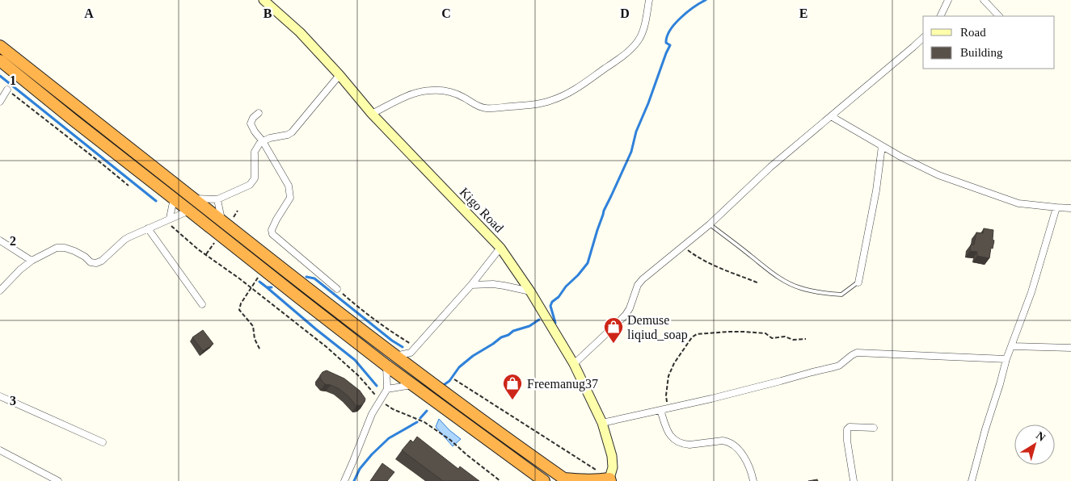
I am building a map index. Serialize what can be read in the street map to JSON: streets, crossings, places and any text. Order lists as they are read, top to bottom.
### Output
{
  "streets": {
    "street": ["Kigo Road"]
  },
  "places": {
    "shop": ["Demuse liqiud_soap", "Freemanug37"]
  },
  "legend": ["Road", "Building"],
  "north": "top right",
  "grid": {
    "columns": [
      "A",
      "B",
      "C",
      "D",
      "E"
    ],
    "rows": ["1", "2", "3"]
  }
}
